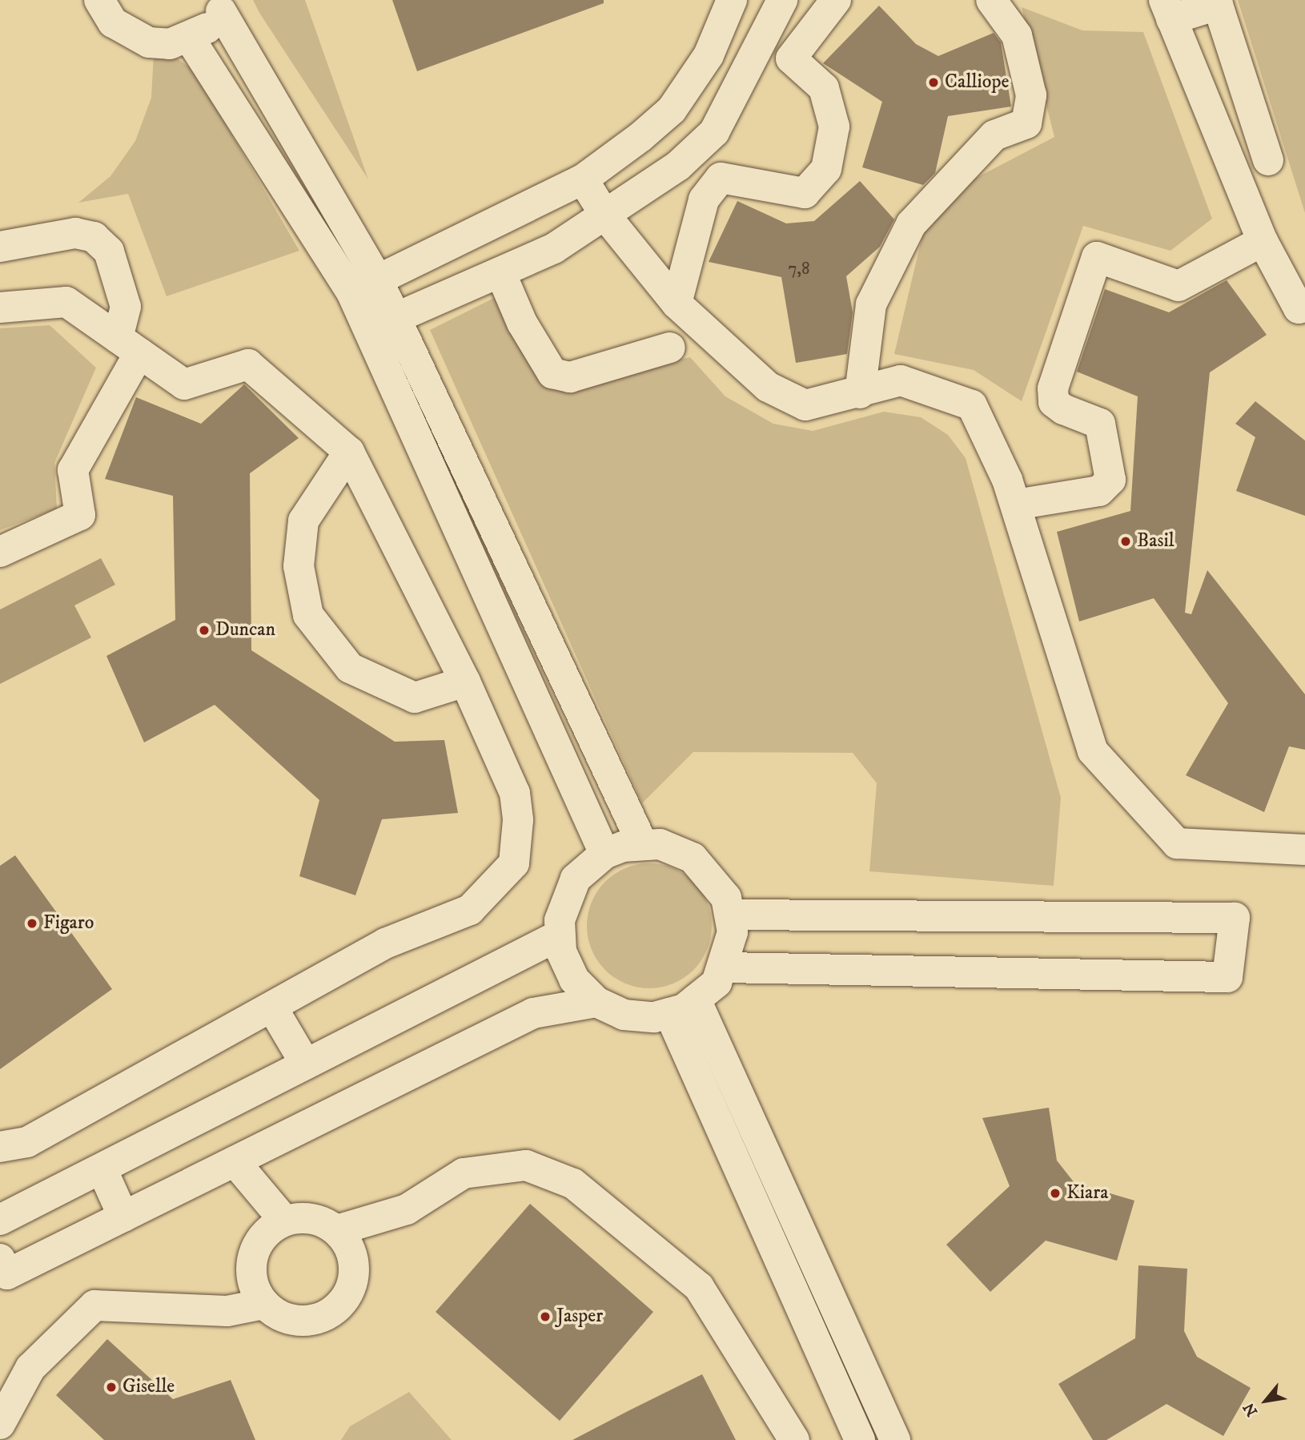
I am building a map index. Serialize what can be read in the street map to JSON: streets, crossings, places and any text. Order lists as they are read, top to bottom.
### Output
{
  "places": [
    "Calliope",
    "Basil",
    "Duncan",
    "Figaro",
    "Kiara",
    "Jasper",
    "Giselle"
  ],
  "house_numbers": ["7,8"],
  "north": "bottom left"
}
